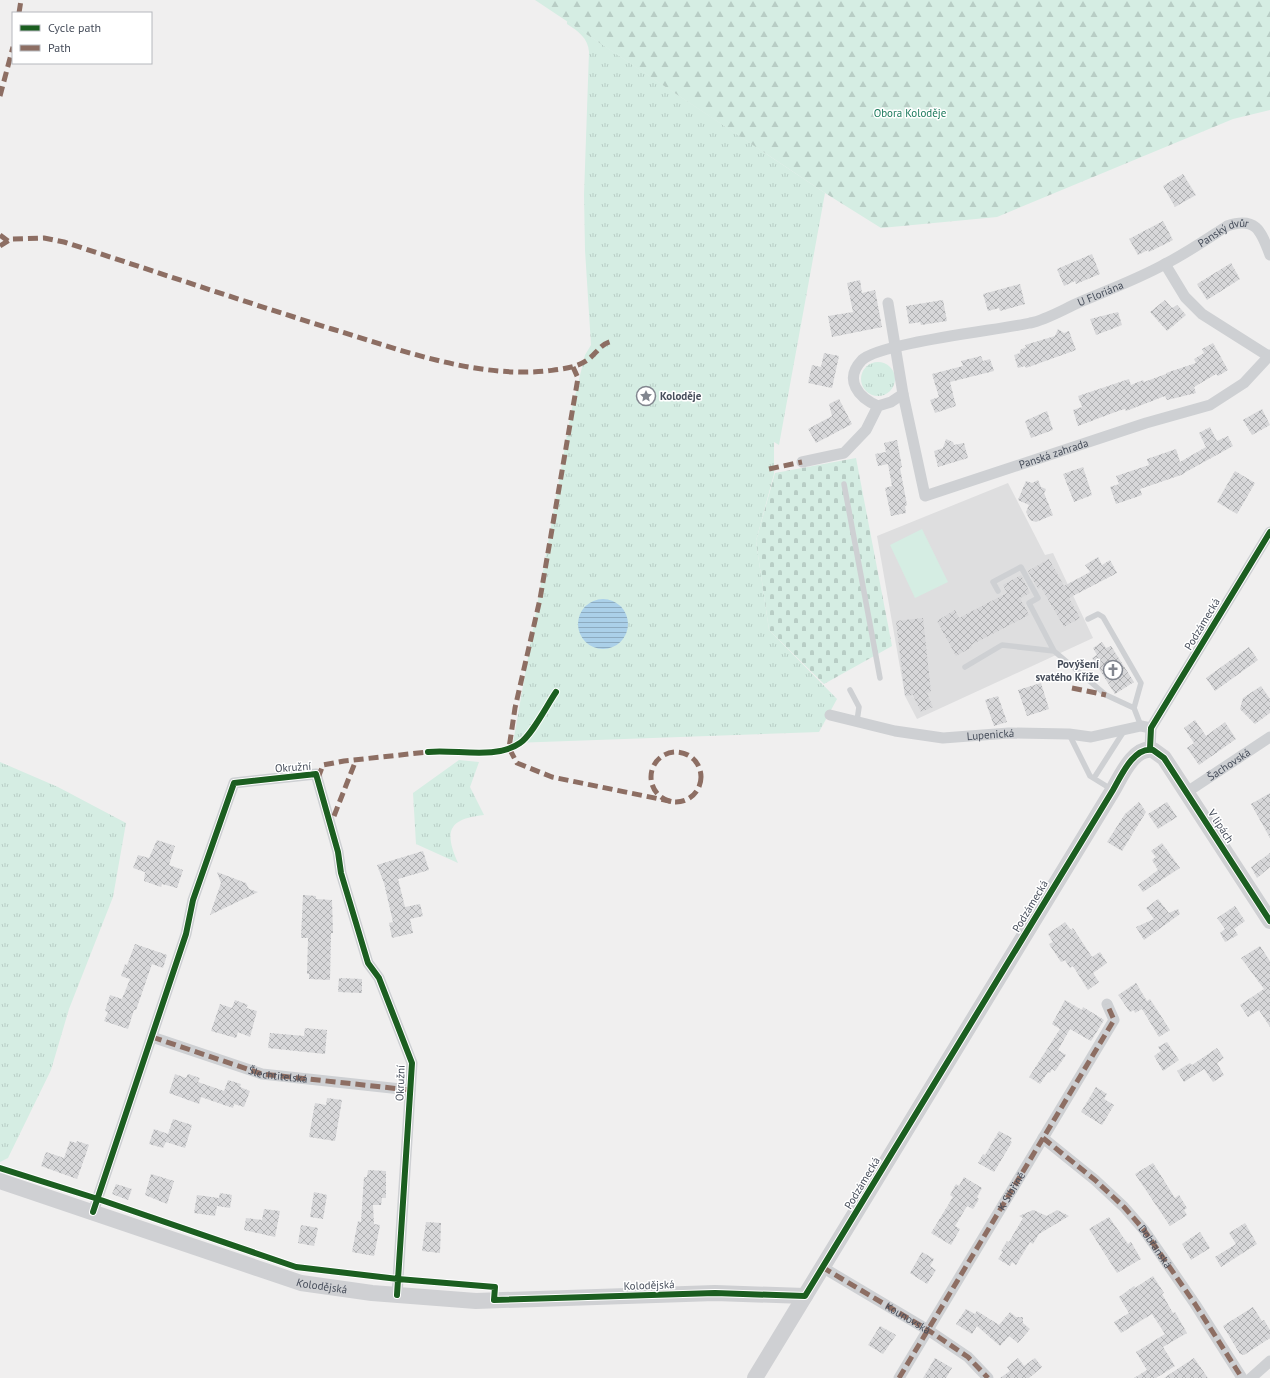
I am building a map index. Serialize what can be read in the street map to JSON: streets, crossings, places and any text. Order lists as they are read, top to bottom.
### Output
{
  "streets": {
    "street": [
      "Panský dvůr",
      "U Floriána",
      "Panská zahrada",
      "Podzámecká",
      "Lupenická",
      "Šachovská",
      "Okružní",
      "V lipách",
      "Šlechtitelská",
      "K Sibřině",
      "Dobřanská",
      "Kolodějská",
      "Kounovská"
    ]
  },
  "crossings": [
    ["Panský dvůr", "U Floriána"],
    ["U Floriána", "Panská zahrada"],
    ["Podzámecká", "Lupenická"],
    ["Podzámecká", "V lipách"],
    ["Podzámecká", "Kolodějská"],
    ["Podzámecká", "Kounovská"],
    ["Šachovská", "V lipách"],
    ["Okružní", "Šlechtitelská"],
    ["Okružní", "Kolodějská"],
    ["K Sibřině", "Dobřanská"],
    ["K Sibřině", "Kounovská"]
  ],
  "parks": ["Obora Koloděje"],
  "places": {
    "place": ["Koloděje"],
    "church": ["Povýšení svatého Kříže"]
  },
  "legend": ["Cycle path", "Path"]
}
